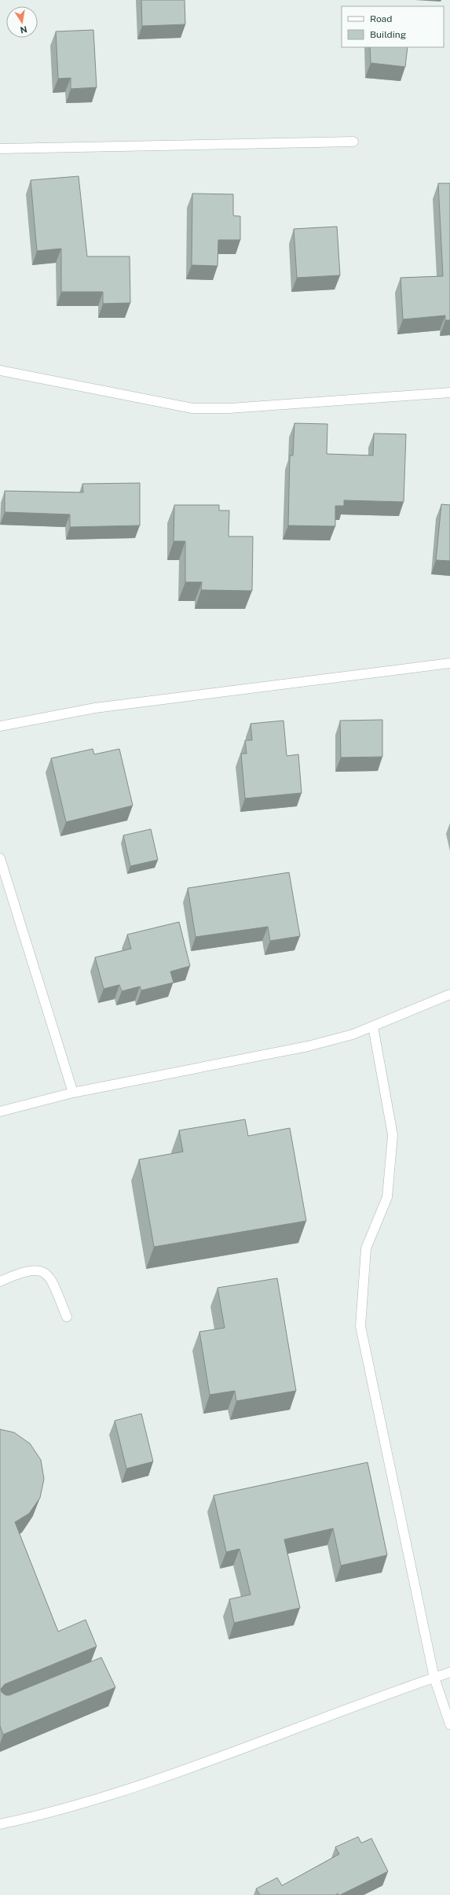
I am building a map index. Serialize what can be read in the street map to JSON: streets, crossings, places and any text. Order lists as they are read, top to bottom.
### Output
{
  "legend": ["Road", "Building"],
  "north": "bottom"
}
